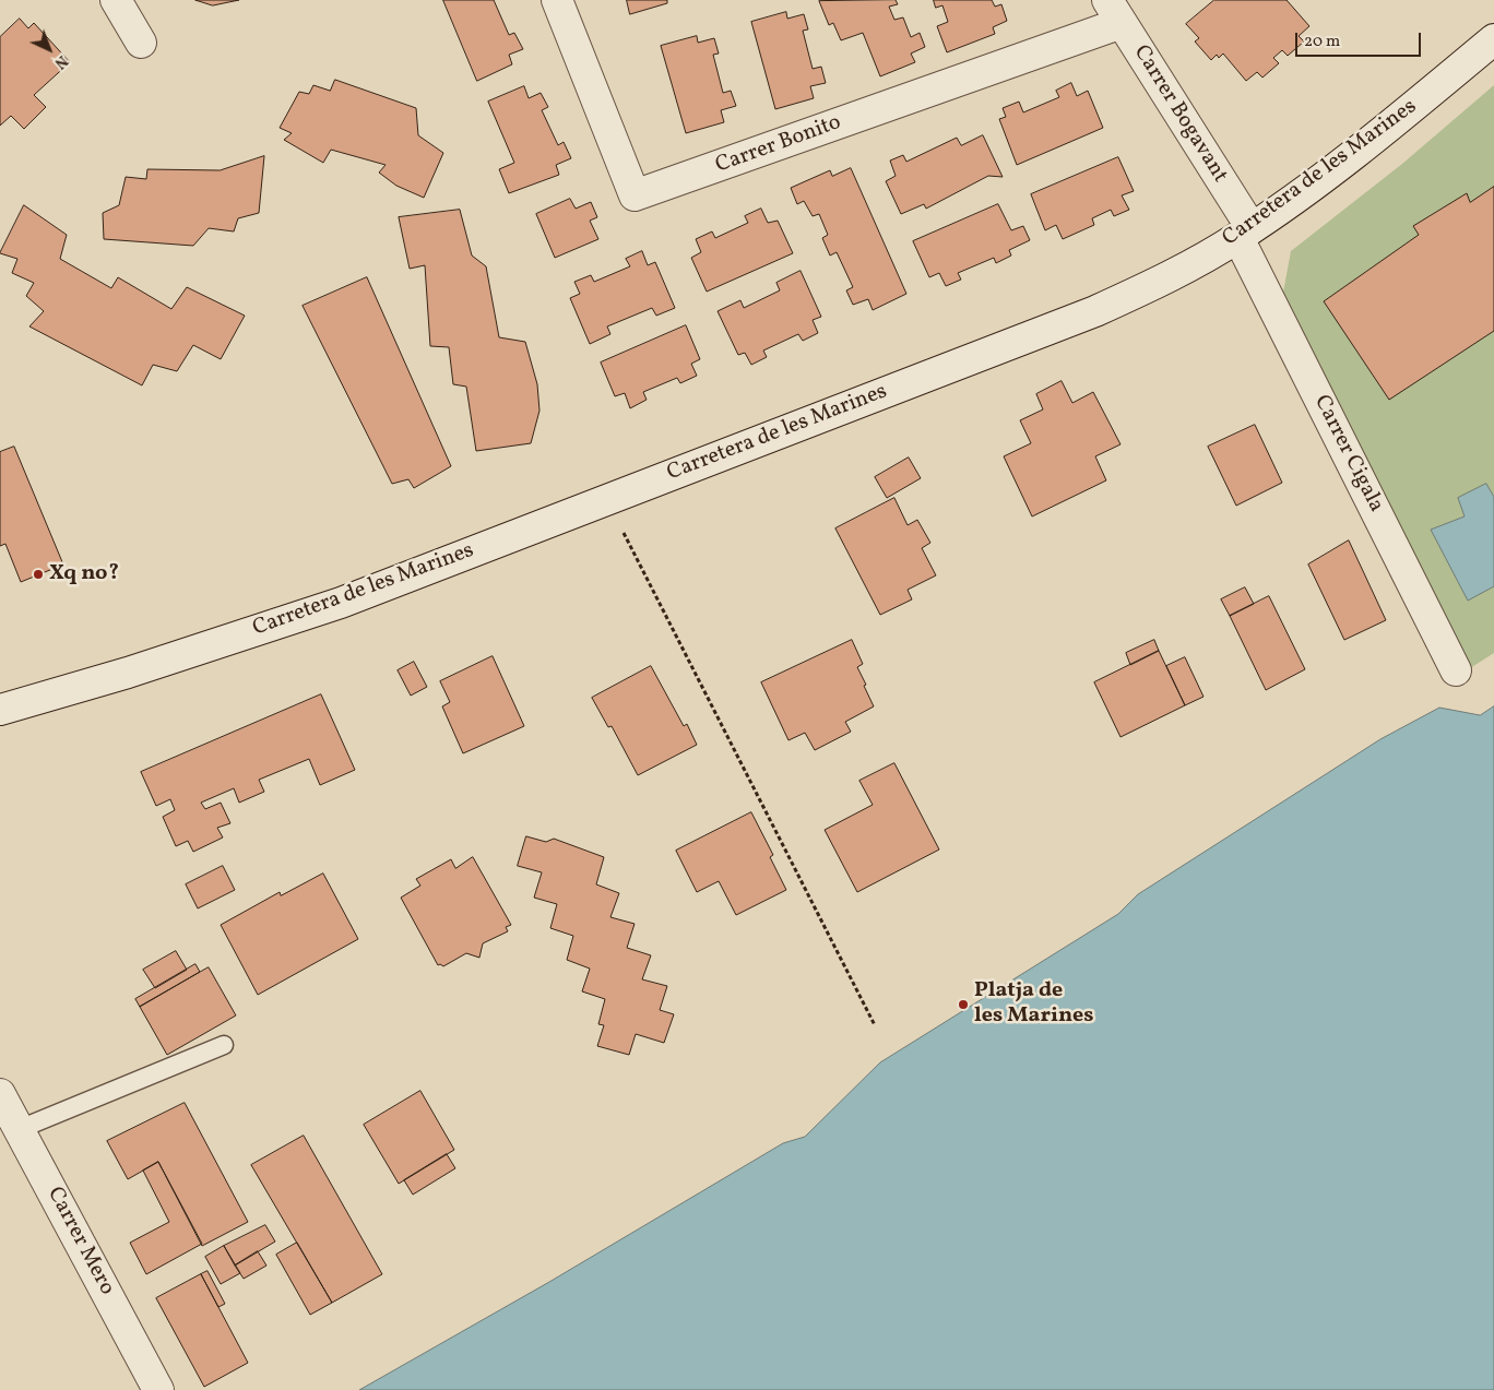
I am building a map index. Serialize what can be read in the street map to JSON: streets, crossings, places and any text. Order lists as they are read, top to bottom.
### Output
{
  "streets": {
    "street": [
      "Carrer Bogavant",
      "Carrer Bonito",
      "Carretera de les Marines",
      "Carrer Cigala",
      "Carrer Mero"
    ]
  },
  "crossings": [
    ["Carrer Bogavant", "Carrer Bonito"],
    ["Carrer Bogavant", "Carretera de les Marines"],
    ["Carrer Bogavant", "Carrer Cigala"],
    ["Carretera de les Marines", "Carrer Cigala"]
  ],
  "places": ["Xq no?", "Platja de les Marines"],
  "scale_bar": "20 m",
  "north": "bottom right"
}
